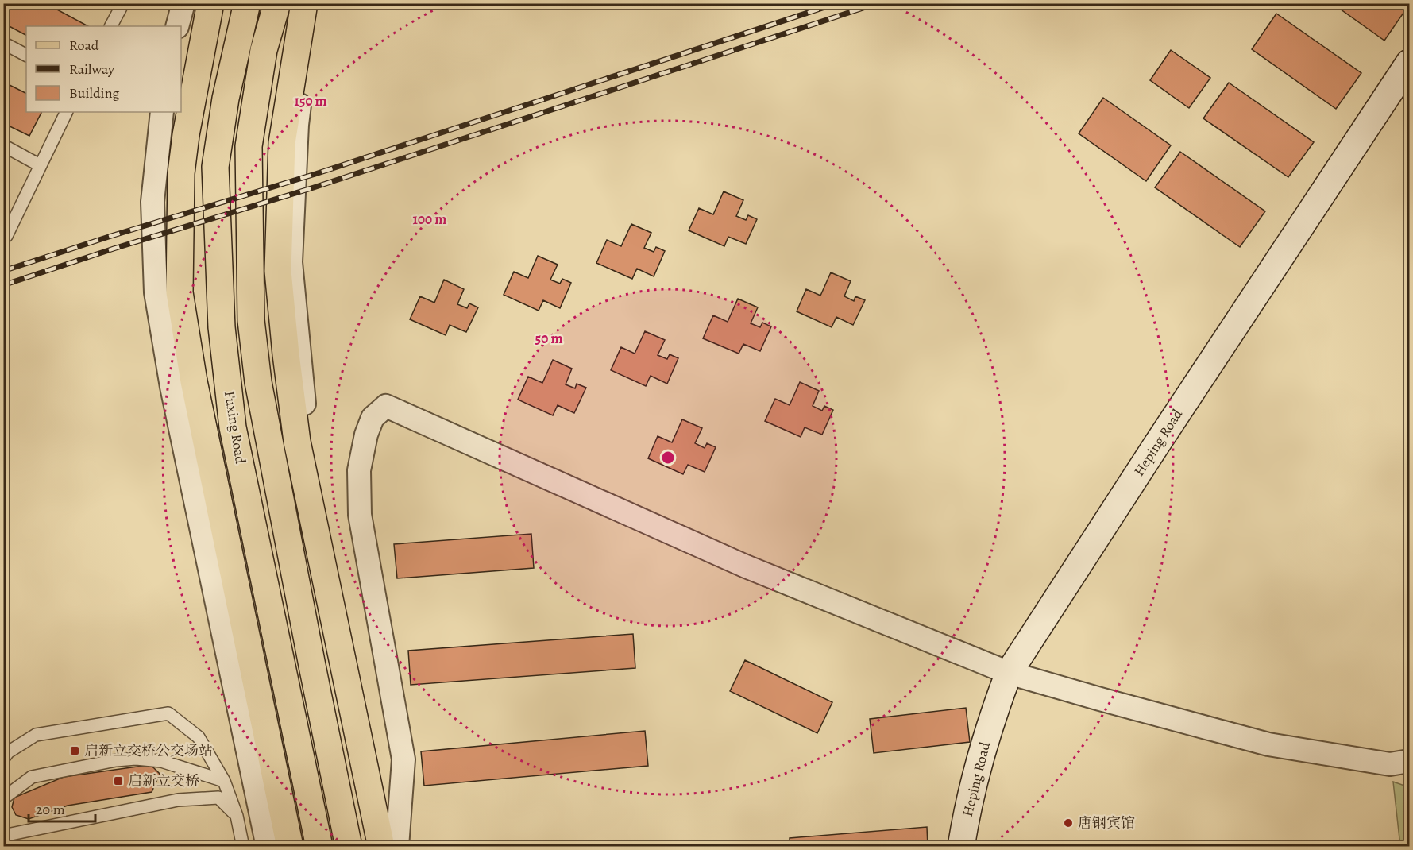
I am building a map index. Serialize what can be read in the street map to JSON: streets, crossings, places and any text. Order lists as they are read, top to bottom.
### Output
{
  "streets": {
    "main road": ["Fuxing Road"],
    "street": ["Heping Road"]
  },
  "places": {
    "transit": ["启新立交桥公交场站", "启新立交桥"],
    "other": ["唐钢宾馆"]
  },
  "legend": ["Road", "Railway", "Building"],
  "scale_bar": "20 m",
  "rings": ["150 m", "100 m", "50 m"]
}
